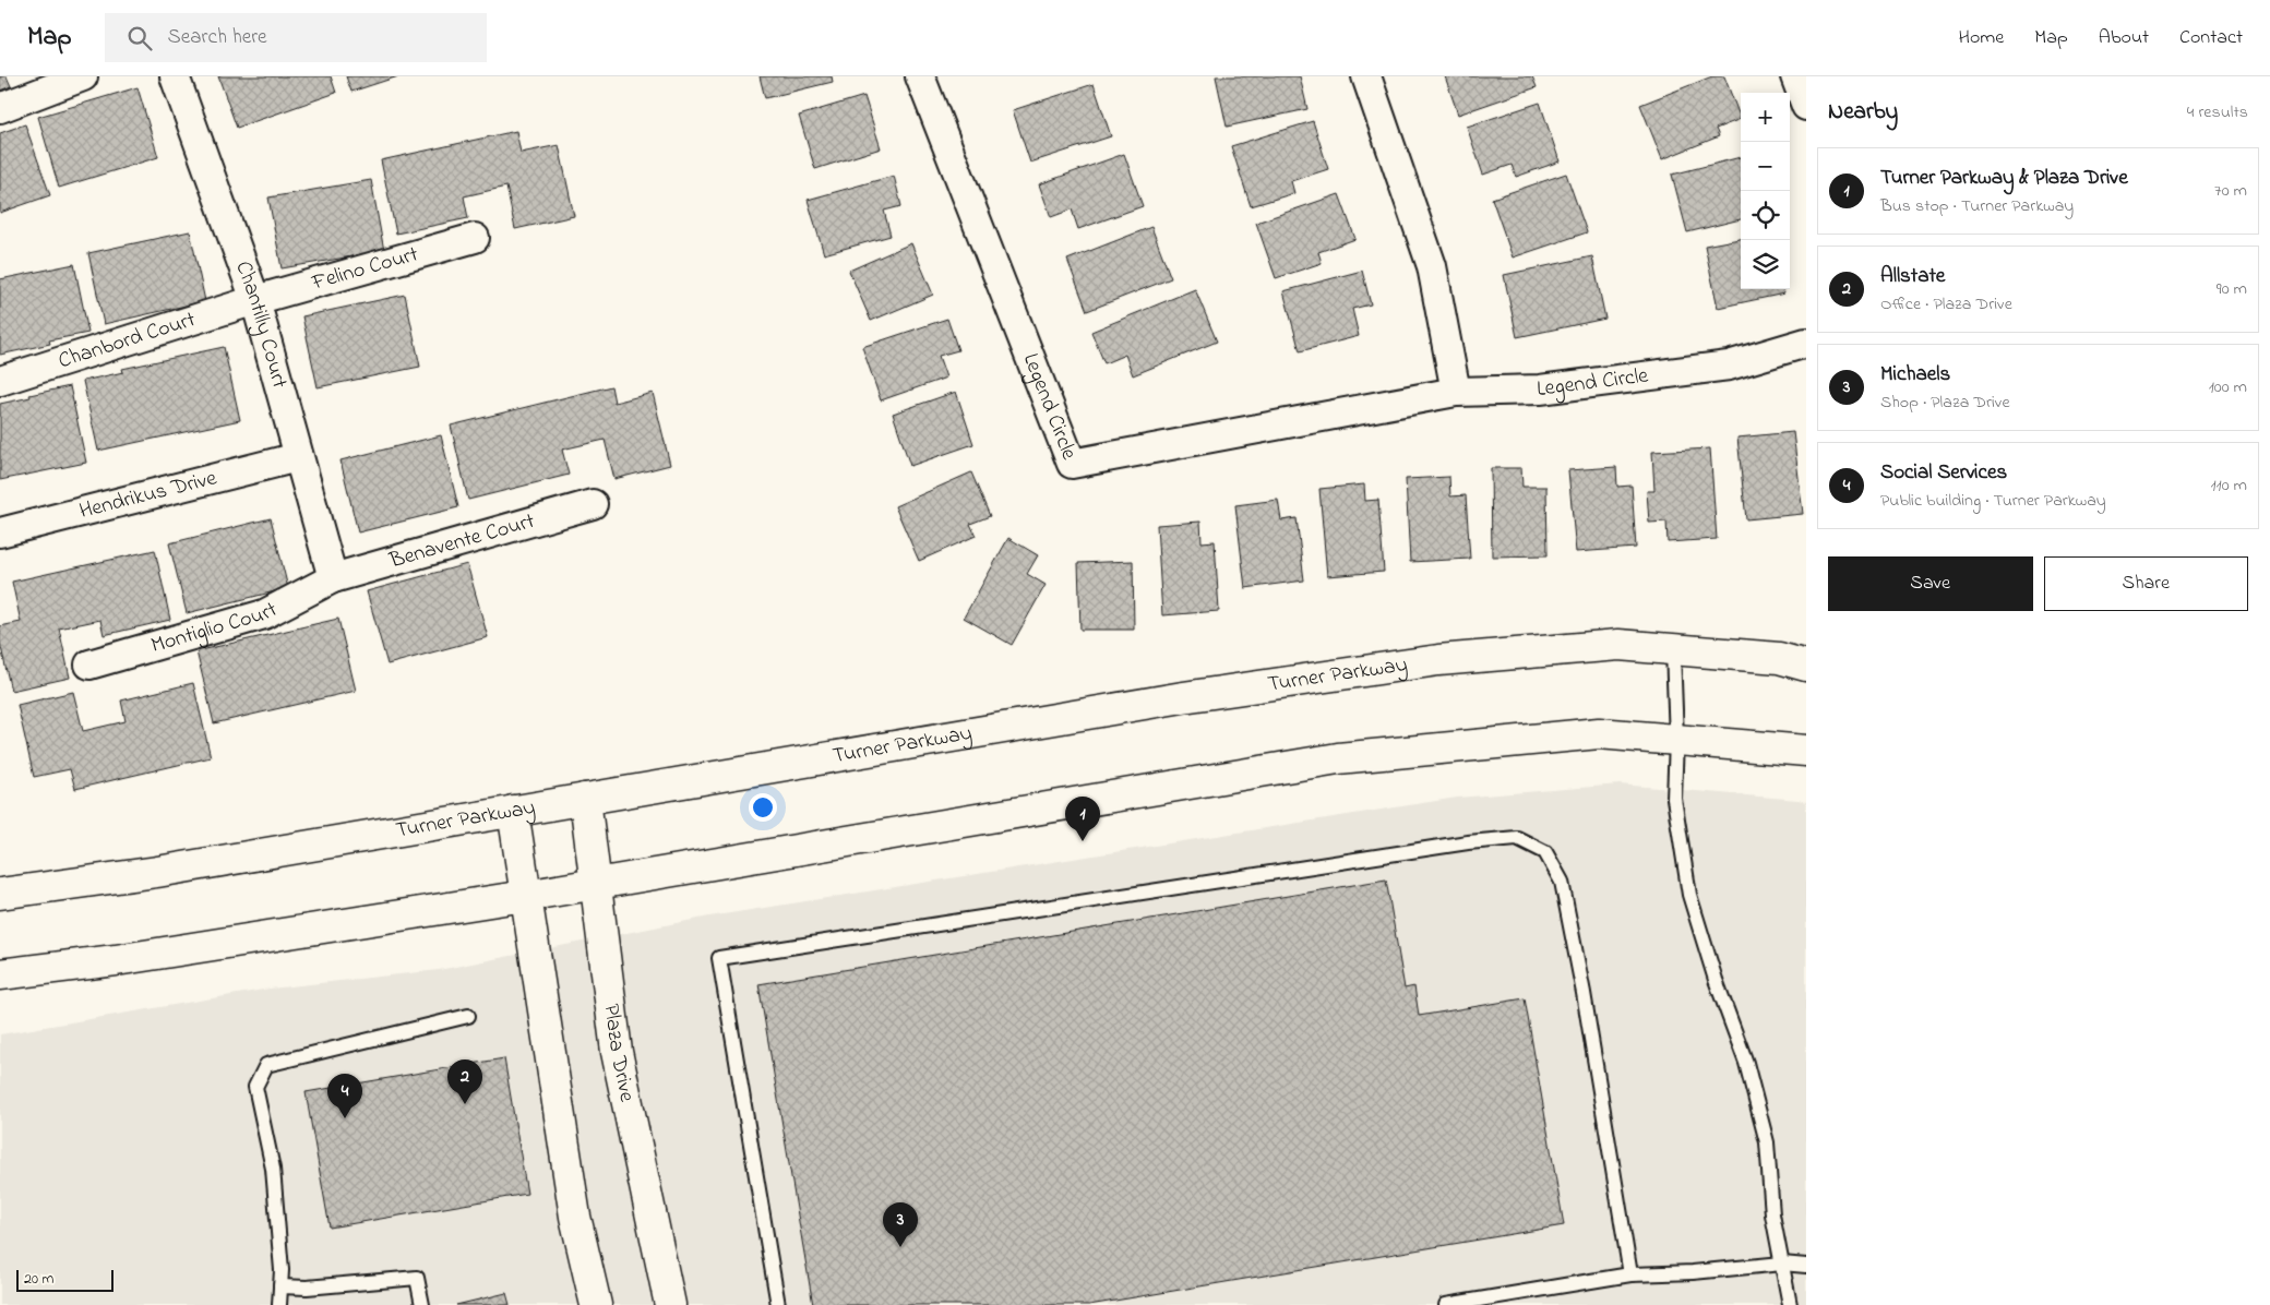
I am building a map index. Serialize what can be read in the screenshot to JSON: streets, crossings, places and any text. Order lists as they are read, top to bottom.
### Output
{
  "streets": {
    "street": [
      "Felino Court",
      "Chantilly Court",
      "Chanbord Court",
      "Legend Circle",
      "Hendrikus Drive",
      "Benavente Court",
      "Montiglio Court",
      "Turner Parkway",
      "Plaza Drive"
    ]
  },
  "crossings": [
    ["Felino Court", "Chantilly Court"],
    ["Felino Court", "Chanbord Court"],
    ["Chantilly Court", "Chanbord Court"],
    ["Chantilly Court", "Hendrikus Drive"],
    ["Chantilly Court", "Benavente Court"],
    ["Chantilly Court", "Montiglio Court"],
    ["Benavente Court", "Montiglio Court"],
    ["Turner Parkway", "Plaza Drive"]
  ],
  "scale_bar": "20 m",
  "page": {
    "header": "Map",
    "search": "Search here",
    "nav": [
      "Home",
      "Map",
      "About",
      "Contact"
    ],
    "heading": ["Nearby", "4 results"],
    "map_buttons": ["+", "−"],
    "list": [
      {
        "mark": "1",
        "name": "Turner Parkway & Plaza Drive",
        "note": "Bus stop · Turner Parkway",
        "value": "70 m"
      },
      {
        "mark": "2",
        "name": "Allstate",
        "note": "Office · Plaza Drive",
        "value": "90 m"
      },
      {
        "mark": "3",
        "name": "Michaels",
        "note": "Shop · Plaza Drive",
        "value": "100 m"
      },
      {
        "mark": "4",
        "name": "Social Services",
        "note": "Public building · Turner Parkway",
        "value": "110 m"
      }
    ],
    "buttons": ["Save", "Share"],
    "pins": [
      "1",
      "2",
      "4",
      "3"
    ],
    "scale": "20 m"
  }
}
